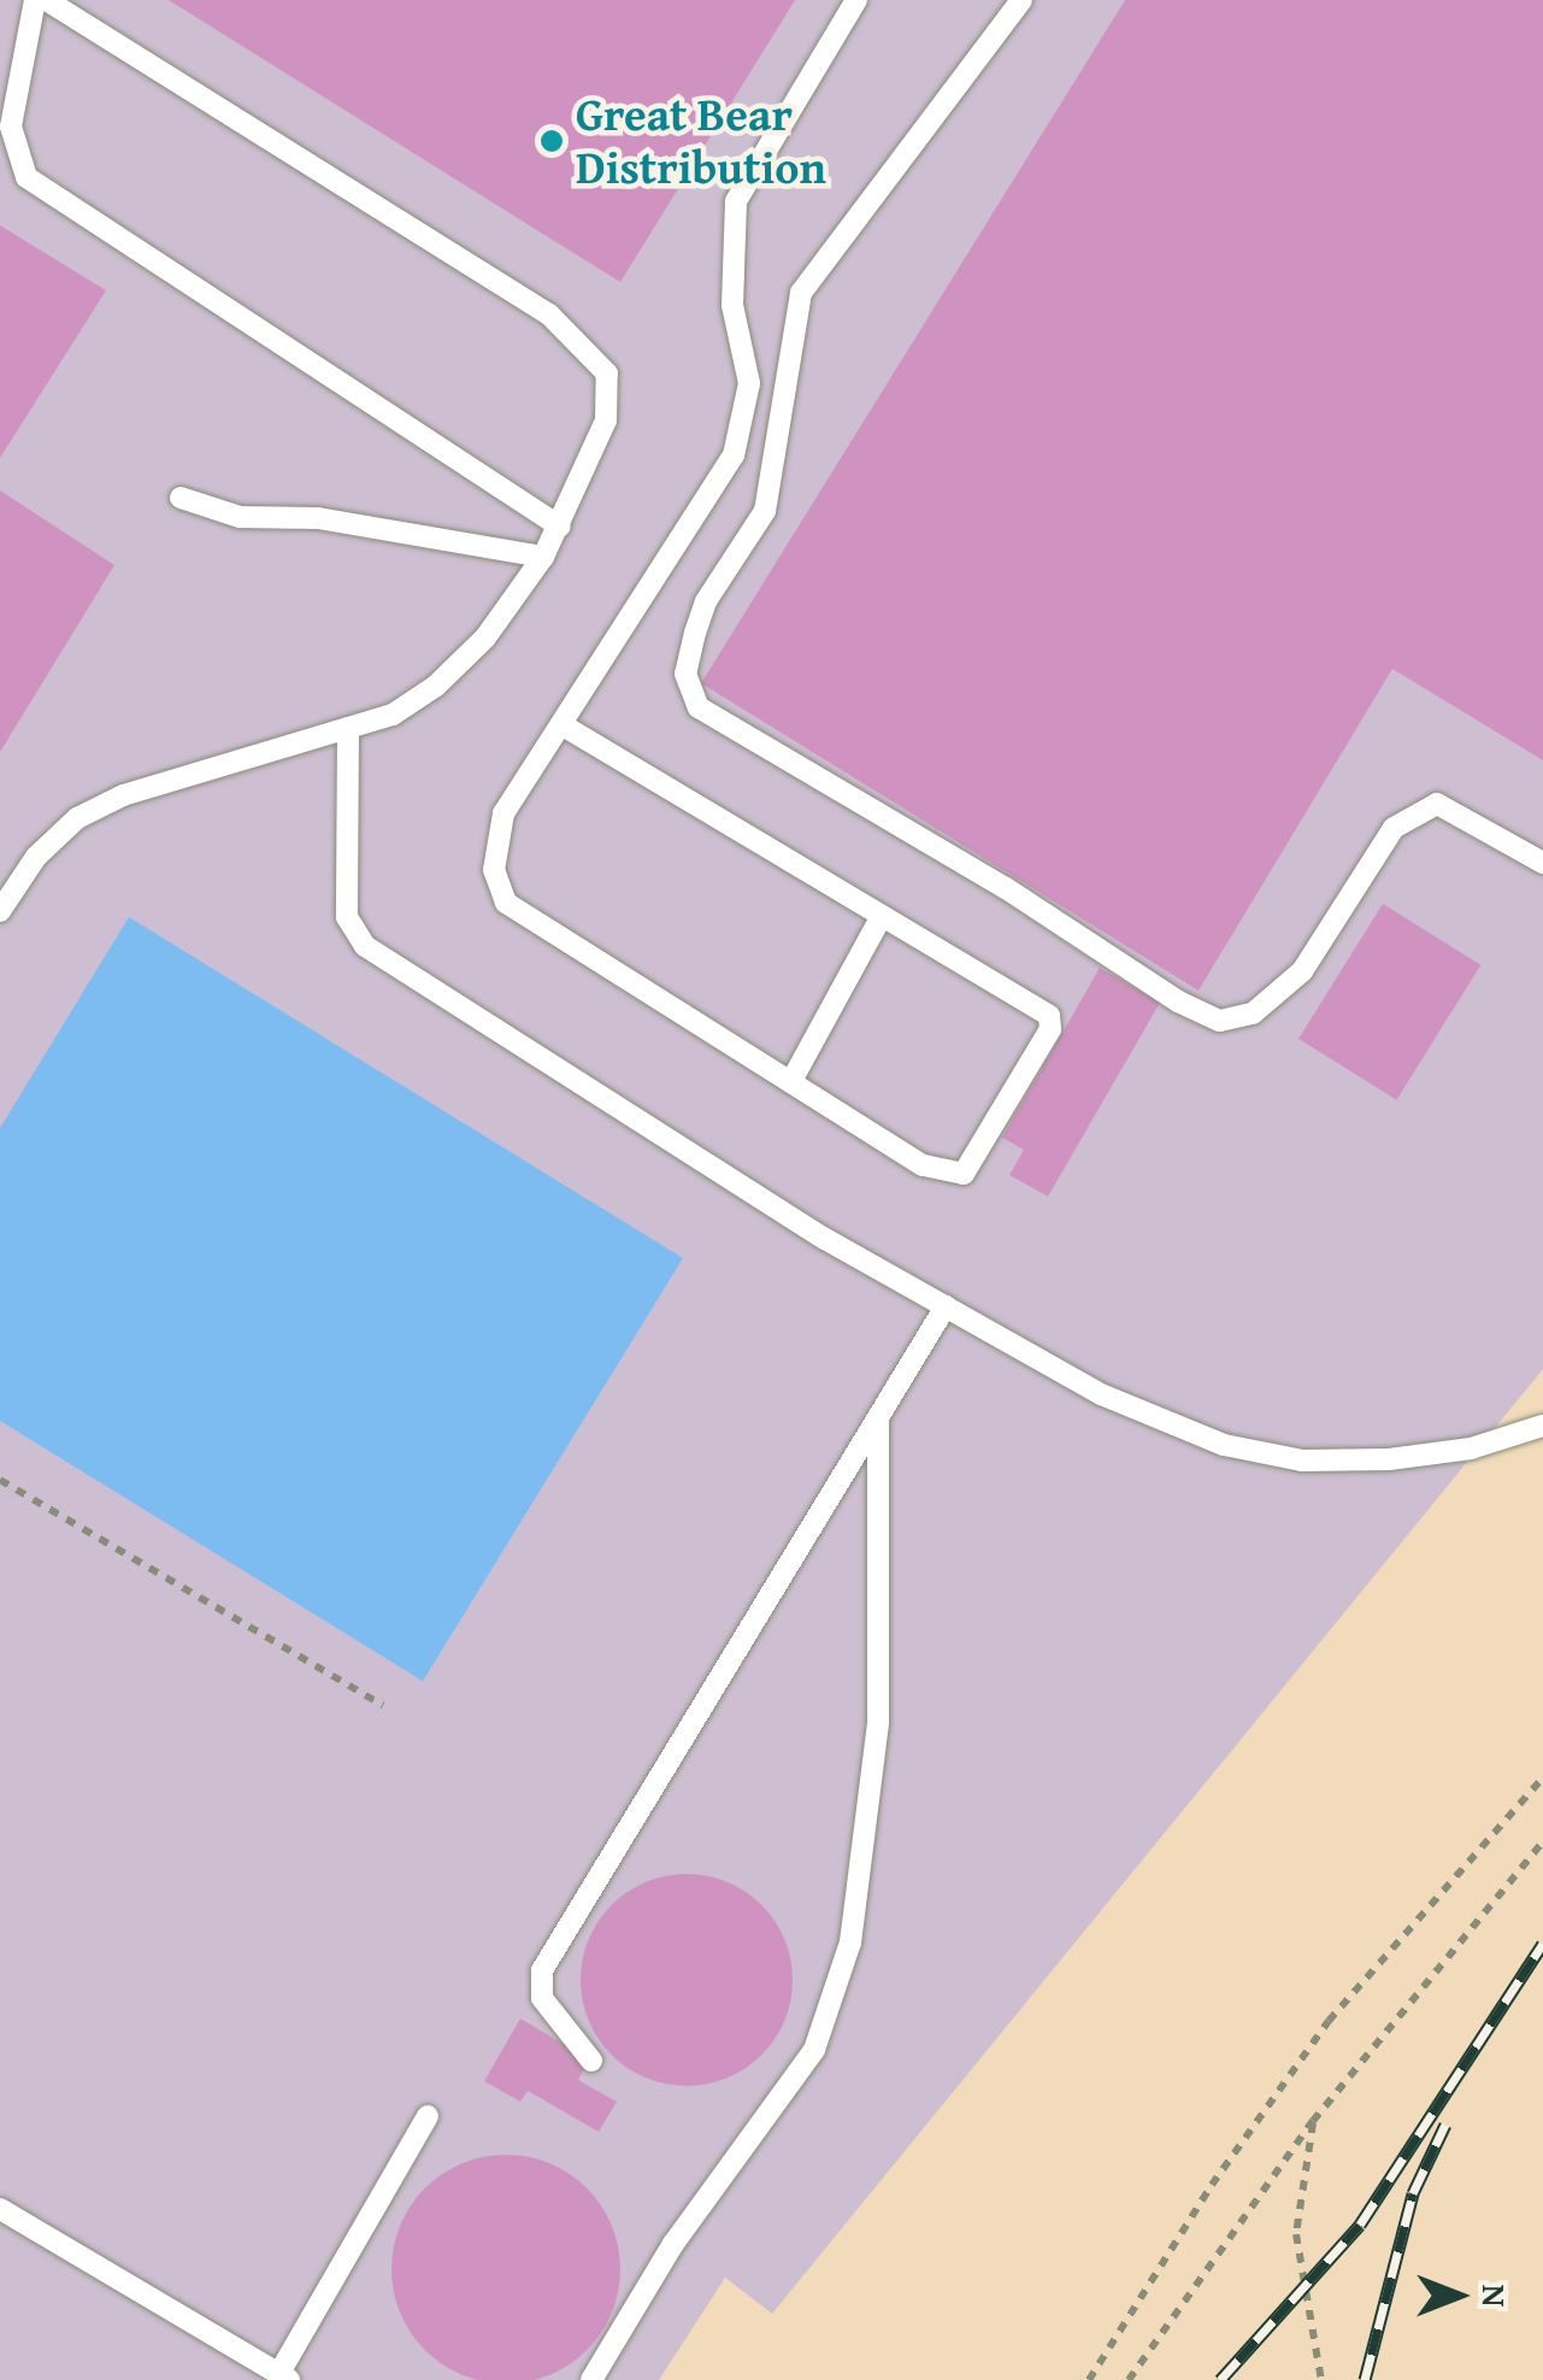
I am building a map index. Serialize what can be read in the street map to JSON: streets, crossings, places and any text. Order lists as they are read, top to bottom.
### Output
{
  "places": ["Great Bear Distribution"],
  "north": "right"
}
